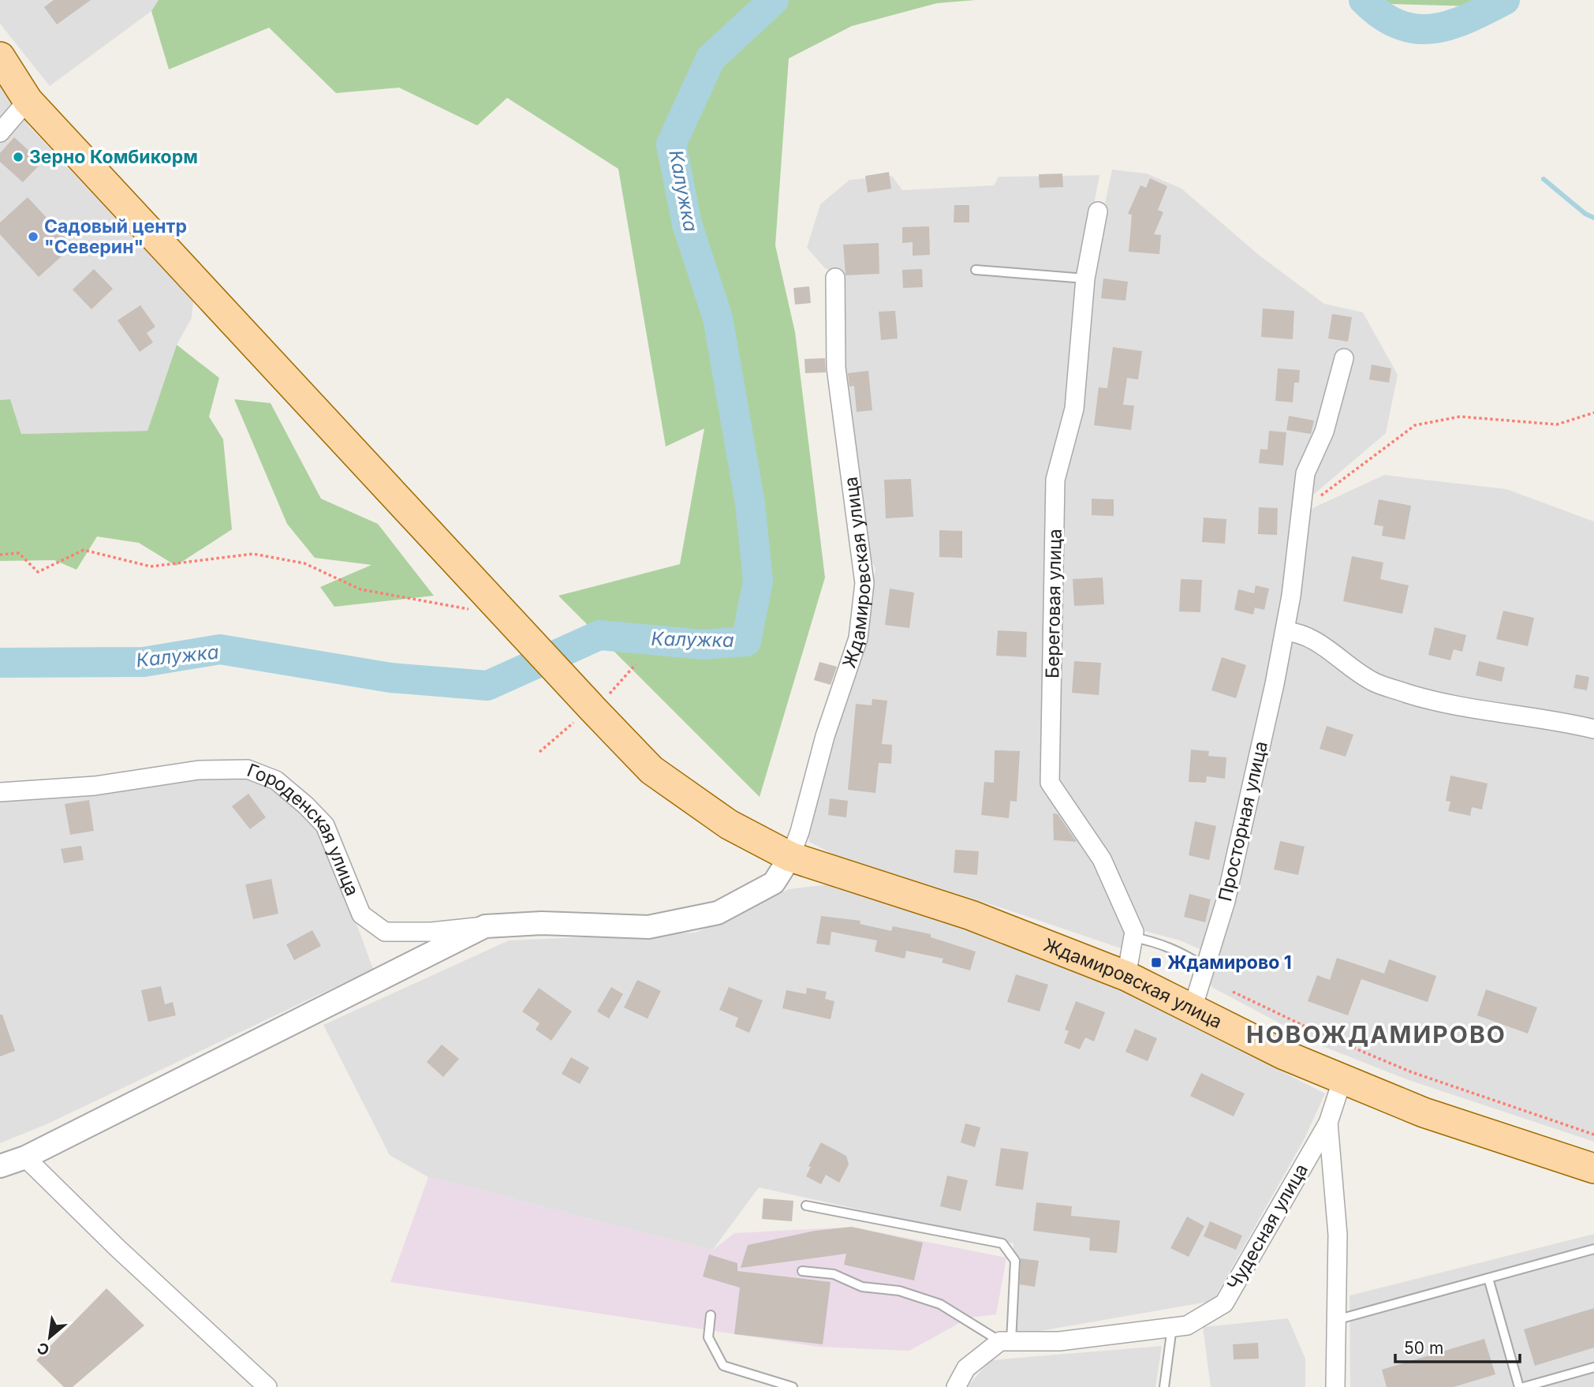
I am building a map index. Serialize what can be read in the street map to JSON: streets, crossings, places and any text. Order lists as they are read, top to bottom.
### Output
{
  "streets": {
    "main road": ["Ждамировская улица"],
    "street": [
      "Береговая улица",
      "Просторная улица",
      "Городенская улица",
      "Чудесная улица"
    ]
  },
  "crossings": [
    ["Ждамировская улица", "Береговая улица"],
    ["Ждамировская улица", "Просторная улица"],
    ["Ждамировская улица", "Городенская улица"]
  ],
  "districts": ["НОВОЖДАМИРОВО"],
  "water": ["Калужка"],
  "places": {
    "other": ["Зерно Комбикорм", "Садовый центр \"Северин\""],
    "transit": ["Ждамирово 1"]
  },
  "scale_bar": "50 m",
  "north": "bottom left"
}
